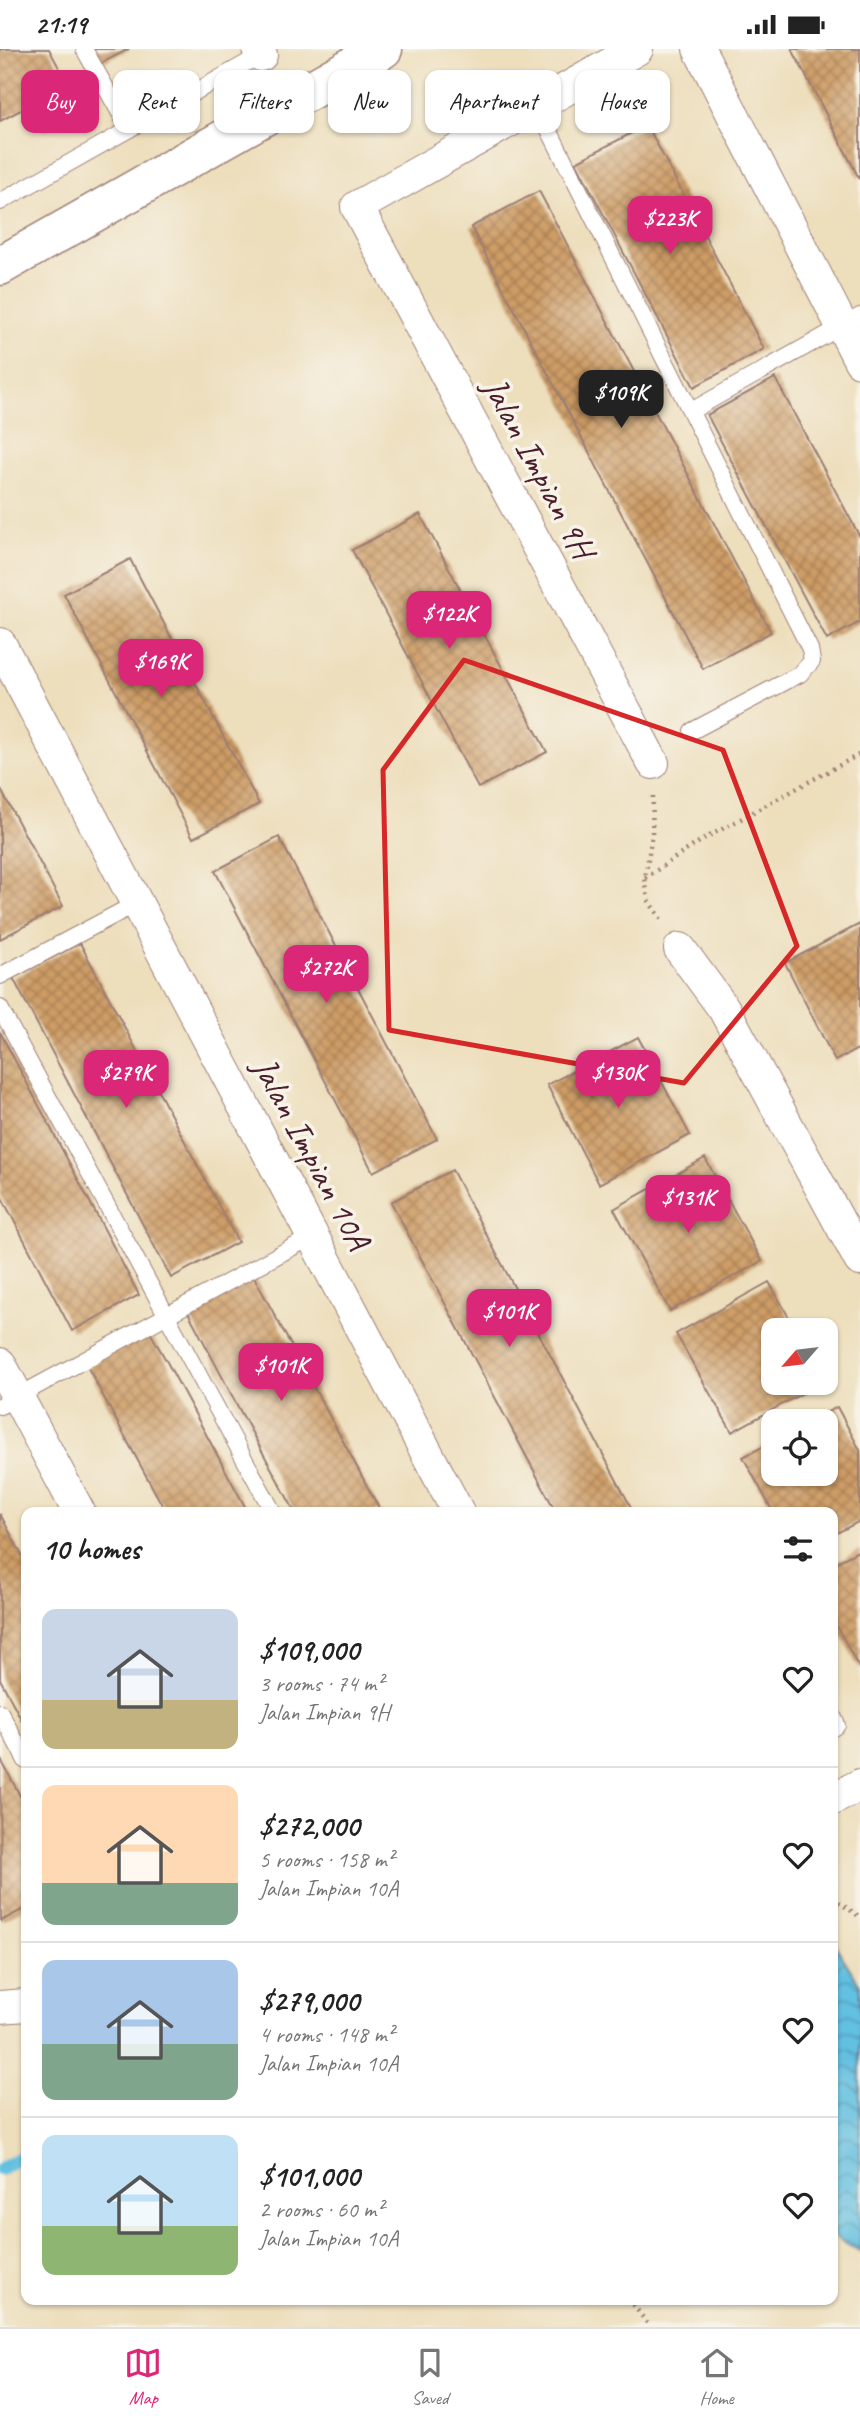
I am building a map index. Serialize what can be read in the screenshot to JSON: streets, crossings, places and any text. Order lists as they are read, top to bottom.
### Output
{
  "streets": {
    "street": ["Jalan Impian 9H", "Jalan Impian 10A"]
  },
  "north": "bottom left",
  "page": {
    "status": "21:19",
    "chip": [
      "Buy",
      "Rent",
      "Filters",
      "New",
      "Apartment",
      "House"
    ],
    "price": [
      "$223K",
      "$109K",
      "$122K",
      "$169K",
      "$272K",
      "$279K",
      "$130K",
      "$131K",
      "$101K",
      "$101K"
    ],
    "heading": "10 homes",
    "list": [
      {
        "name": "$109,000",
        "note": "3 rooms · 74 m² · Jalan Impian 9H"
      },
      {
        "name": "$272,000",
        "note": "5 rooms · 158 m² · Jalan Impian 10A"
      },
      {
        "name": "$279,000",
        "note": "4 rooms · 148 m² · Jalan Impian 10A"
      },
      {
        "name": "$101,000",
        "note": "2 rooms · 60 m² · Jalan Impian 10A"
      }
    ],
    "tabs": ["Map", "Saved", "Home"]
  }
}
